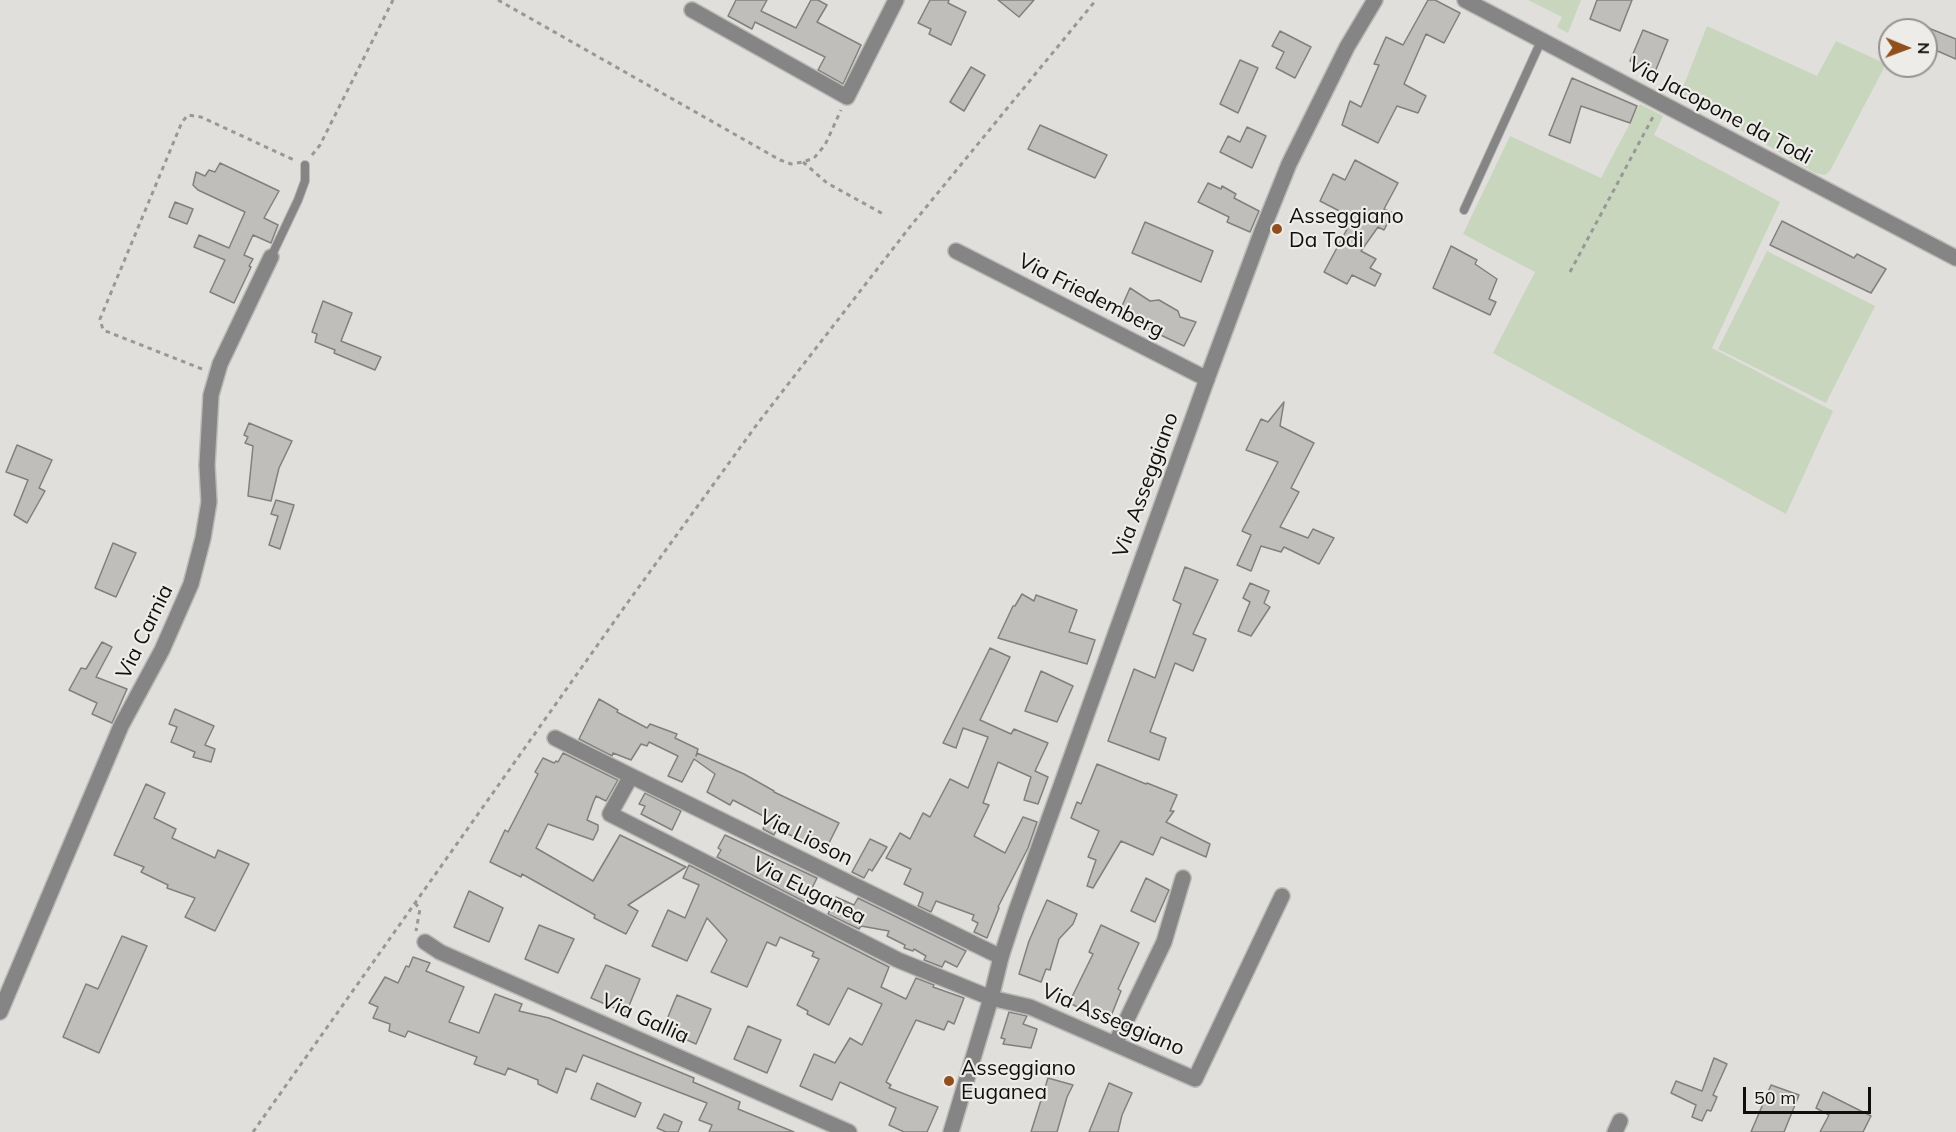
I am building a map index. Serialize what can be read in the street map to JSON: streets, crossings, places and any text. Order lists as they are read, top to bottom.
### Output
{
  "streets": {
    "street": [
      "Via Jacopone da Todi",
      "Via Friedemberg",
      "Via Asseggiano",
      "Via Carnia",
      "Via Lioson",
      "Via Euganea",
      "Via Gallia"
    ]
  },
  "crossings": [
    ["Via Friedemberg", "Via Asseggiano"],
    ["Via Asseggiano", "Via Lioson"],
    ["Via Asseggiano", "Via Euganea"],
    ["Via Lioson", "Via Euganea"]
  ],
  "places": ["Asseggiano Da Todi", "Asseggiano Euganea"],
  "scale_bar": "50 m",
  "north": "right"
}
